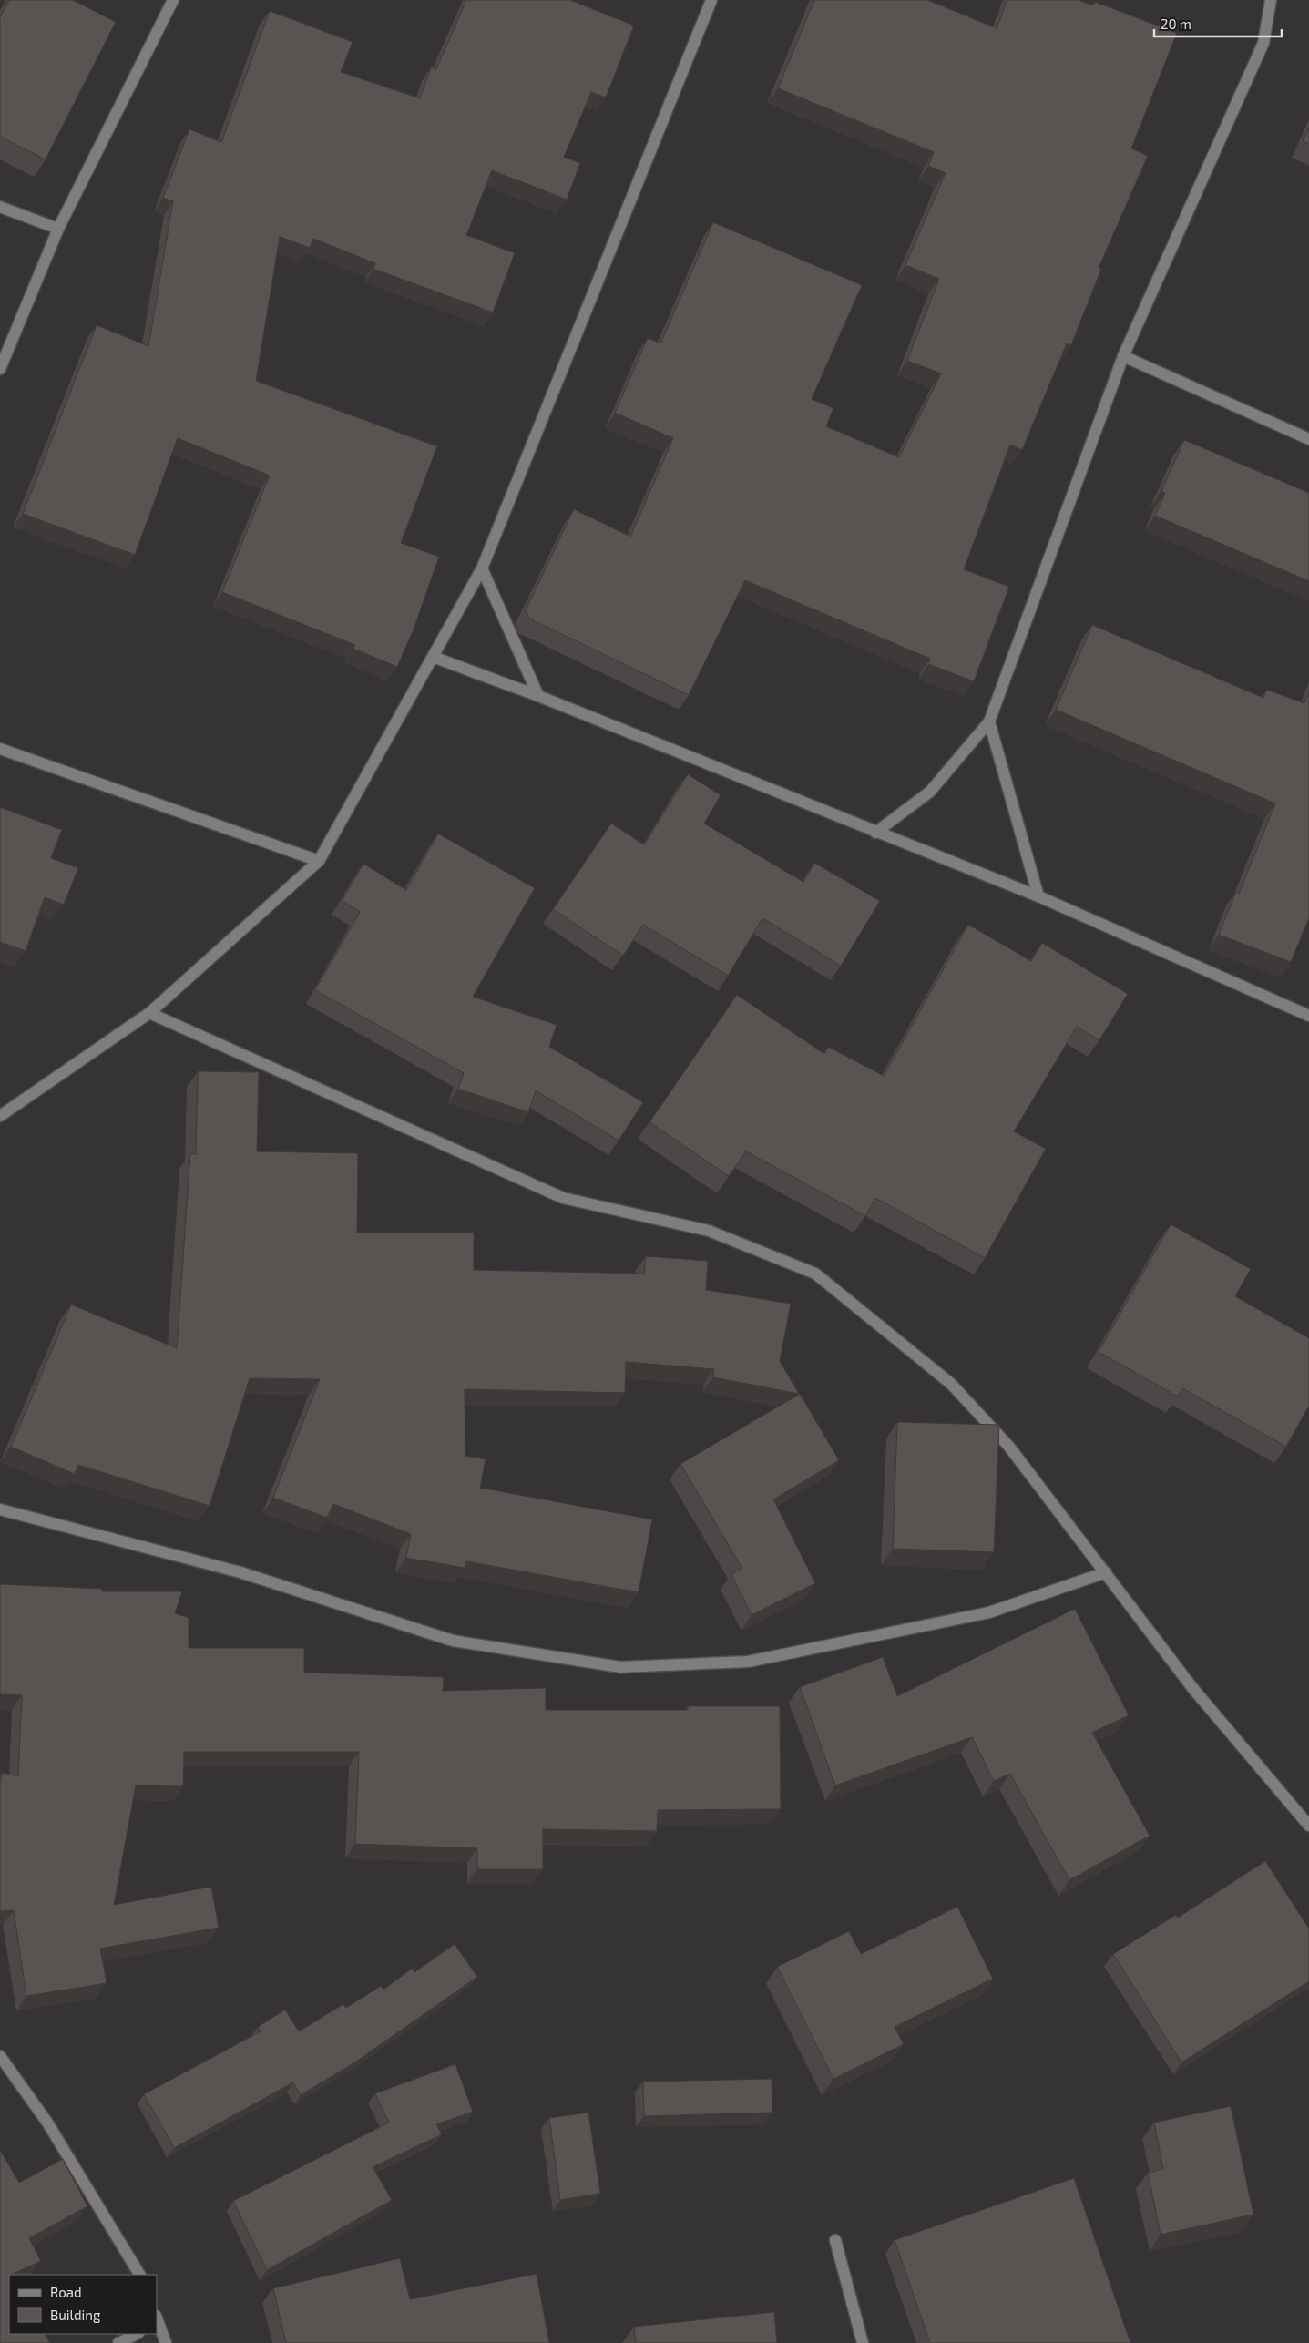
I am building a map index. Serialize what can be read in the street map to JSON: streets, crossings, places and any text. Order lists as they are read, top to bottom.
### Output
{
  "legend": ["Road", "Building"],
  "scale_bar": "20 m"
}
